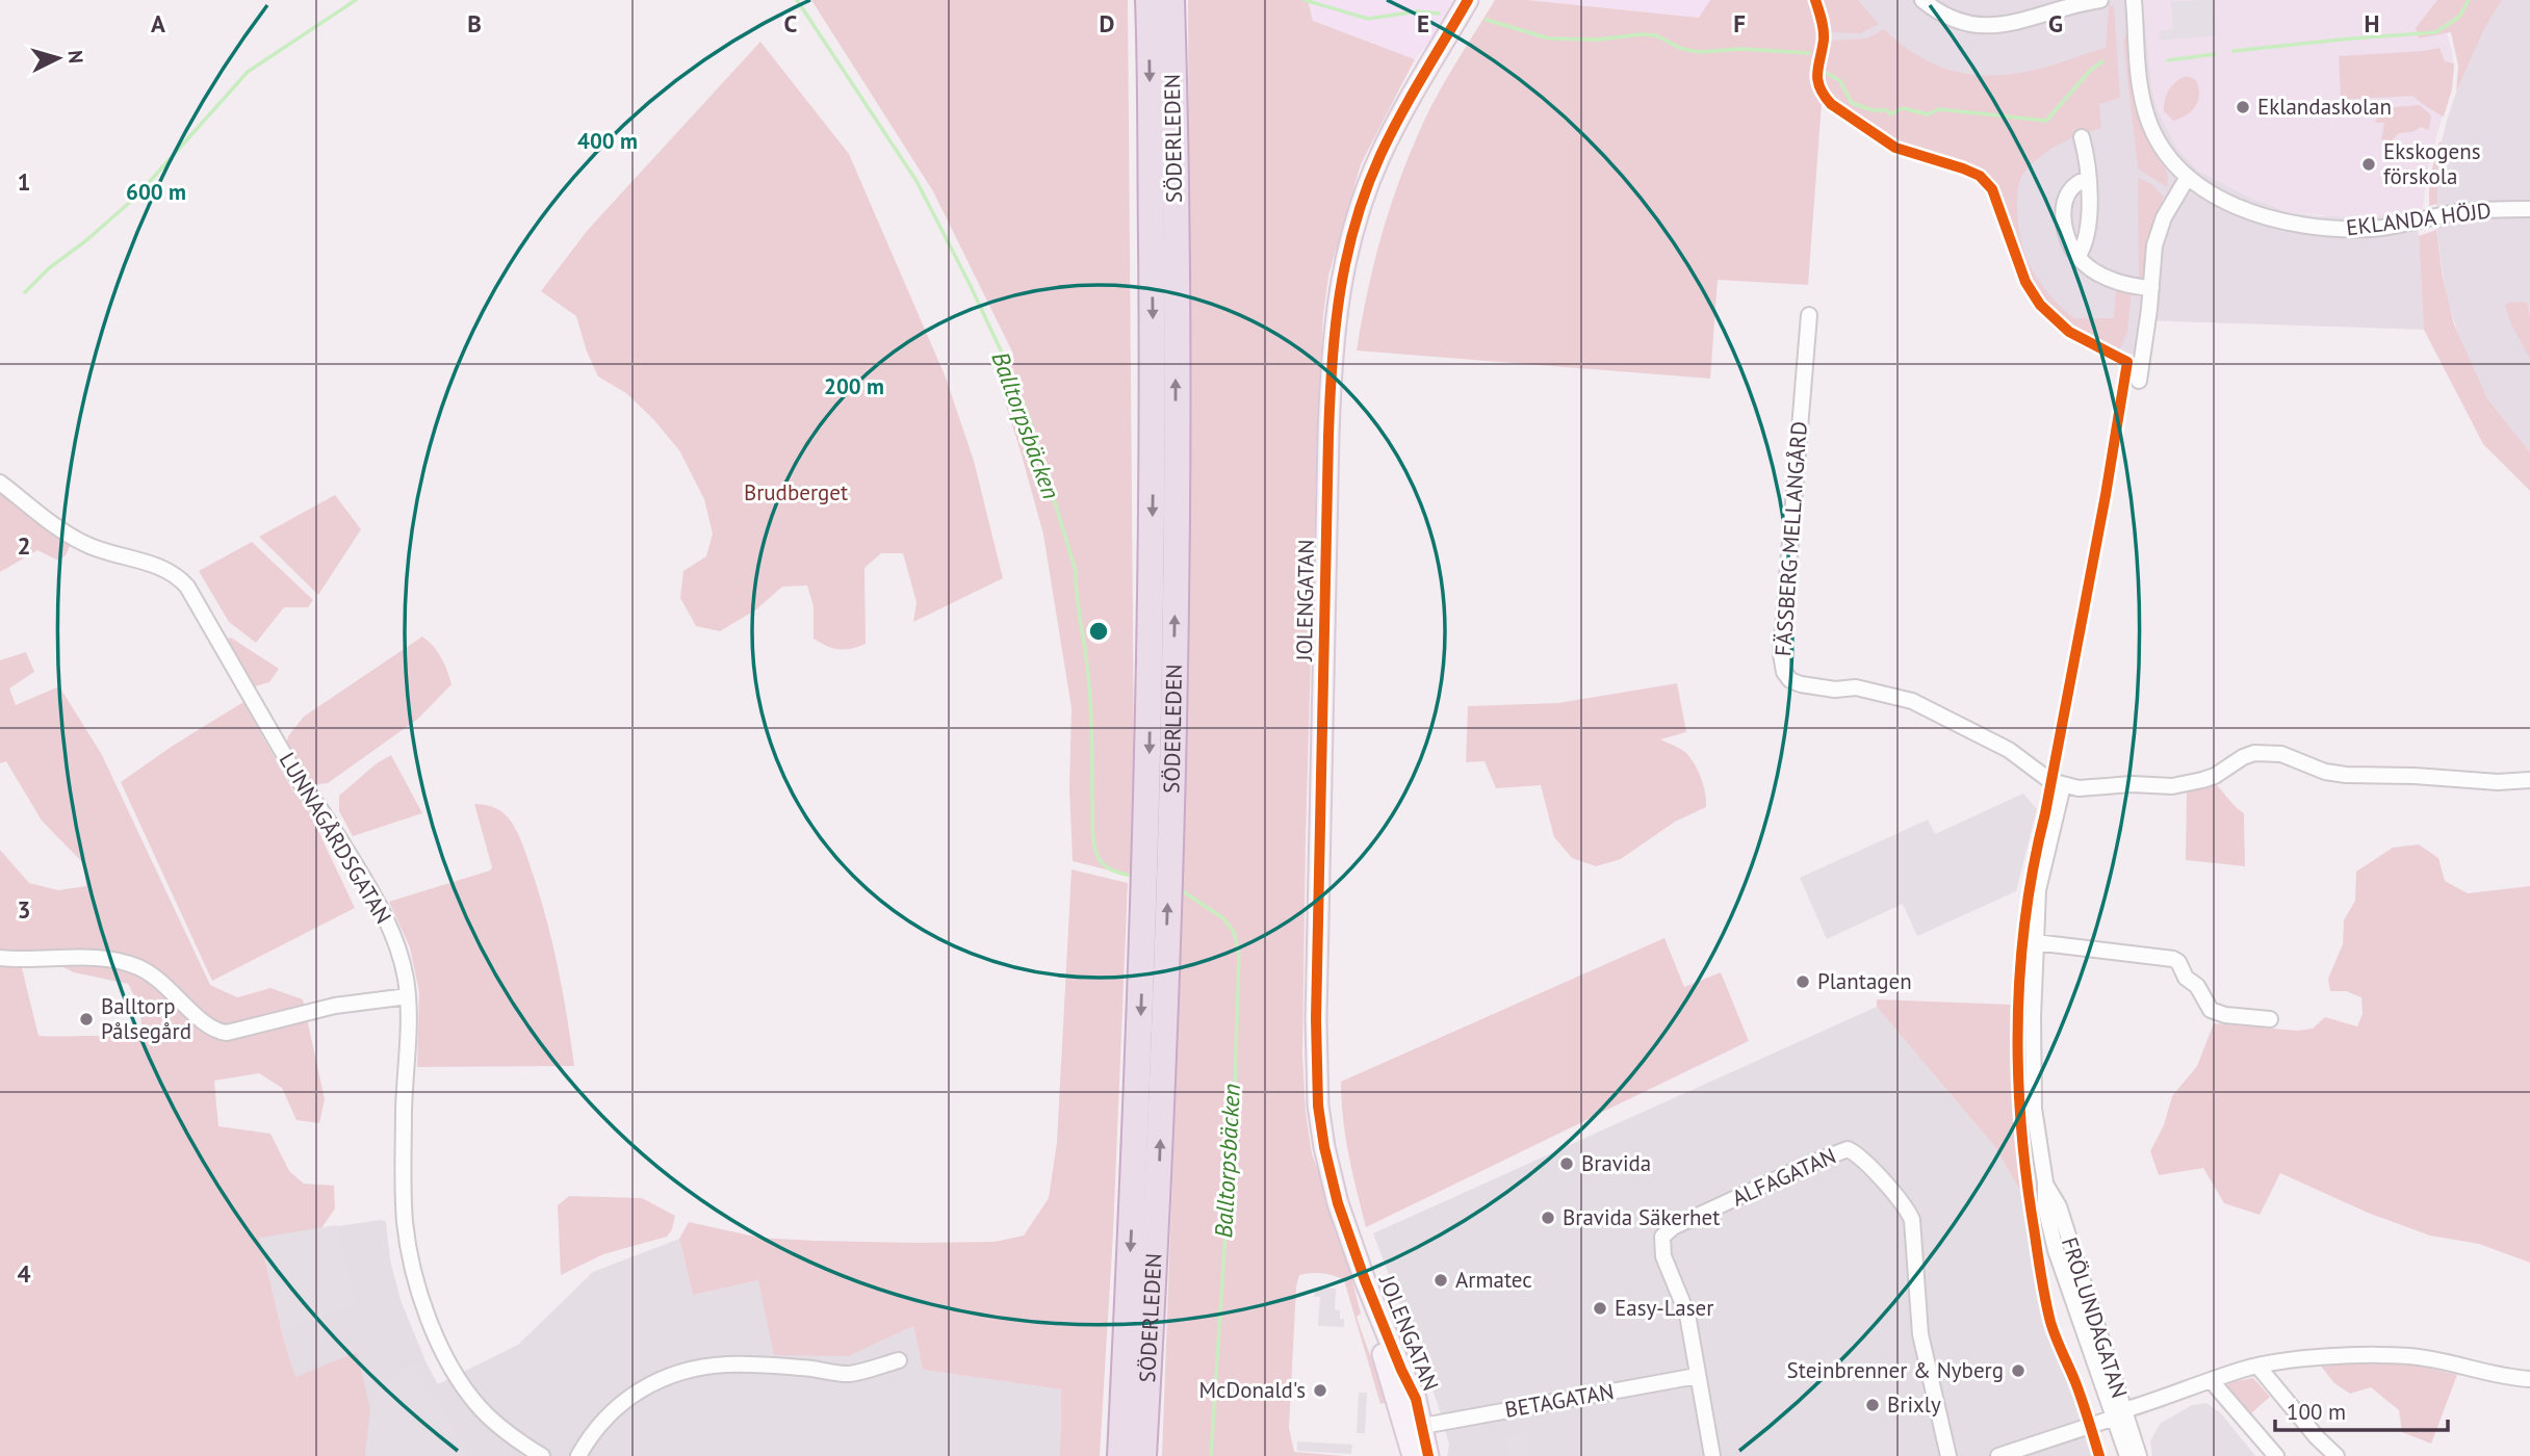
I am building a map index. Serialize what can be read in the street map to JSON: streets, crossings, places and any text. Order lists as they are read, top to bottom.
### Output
{
  "streets": {
    "highway": ["SÖDERLEDEN"],
    "street": [
      "EKLANDA HÖJD",
      "FÄSSBERG MELLANGÅRD",
      "JOLENGATAN",
      "LUNNAGÅRDSGATAN",
      "ALFAGATAN",
      "FRÖLUNDAGATAN",
      "BETAGATAN"
    ]
  },
  "crossings": [
    ["FÄSSBERG MELLANGÅRD", "FRÖLUNDAGATAN"],
    ["JOLENGATAN", "BETAGATAN"],
    ["ALFAGATAN", "BETAGATAN"]
  ],
  "water": ["Balltorpsbäcken"],
  "parks": ["Brudberget"],
  "places": [
    "Eklandaskolan",
    "Ekskogens förskola",
    "Plantagen",
    "Balltorp Pålsegård",
    "Bravida",
    "Bravida Säkerhet",
    "Armatec",
    "Easy-Laser",
    "Steinbrenner & Nyberg",
    "McDonald's",
    "Brixly"
  ],
  "scale_bar": "100 m",
  "north": "right",
  "grid": {
    "columns": [
      "A",
      "B",
      "C",
      "D",
      "E",
      "F",
      "G",
      "H"
    ],
    "rows": [
      "1",
      "2",
      "3",
      "4"
    ]
  },
  "rings": ["400 m", "600 m", "200 m"]
}
